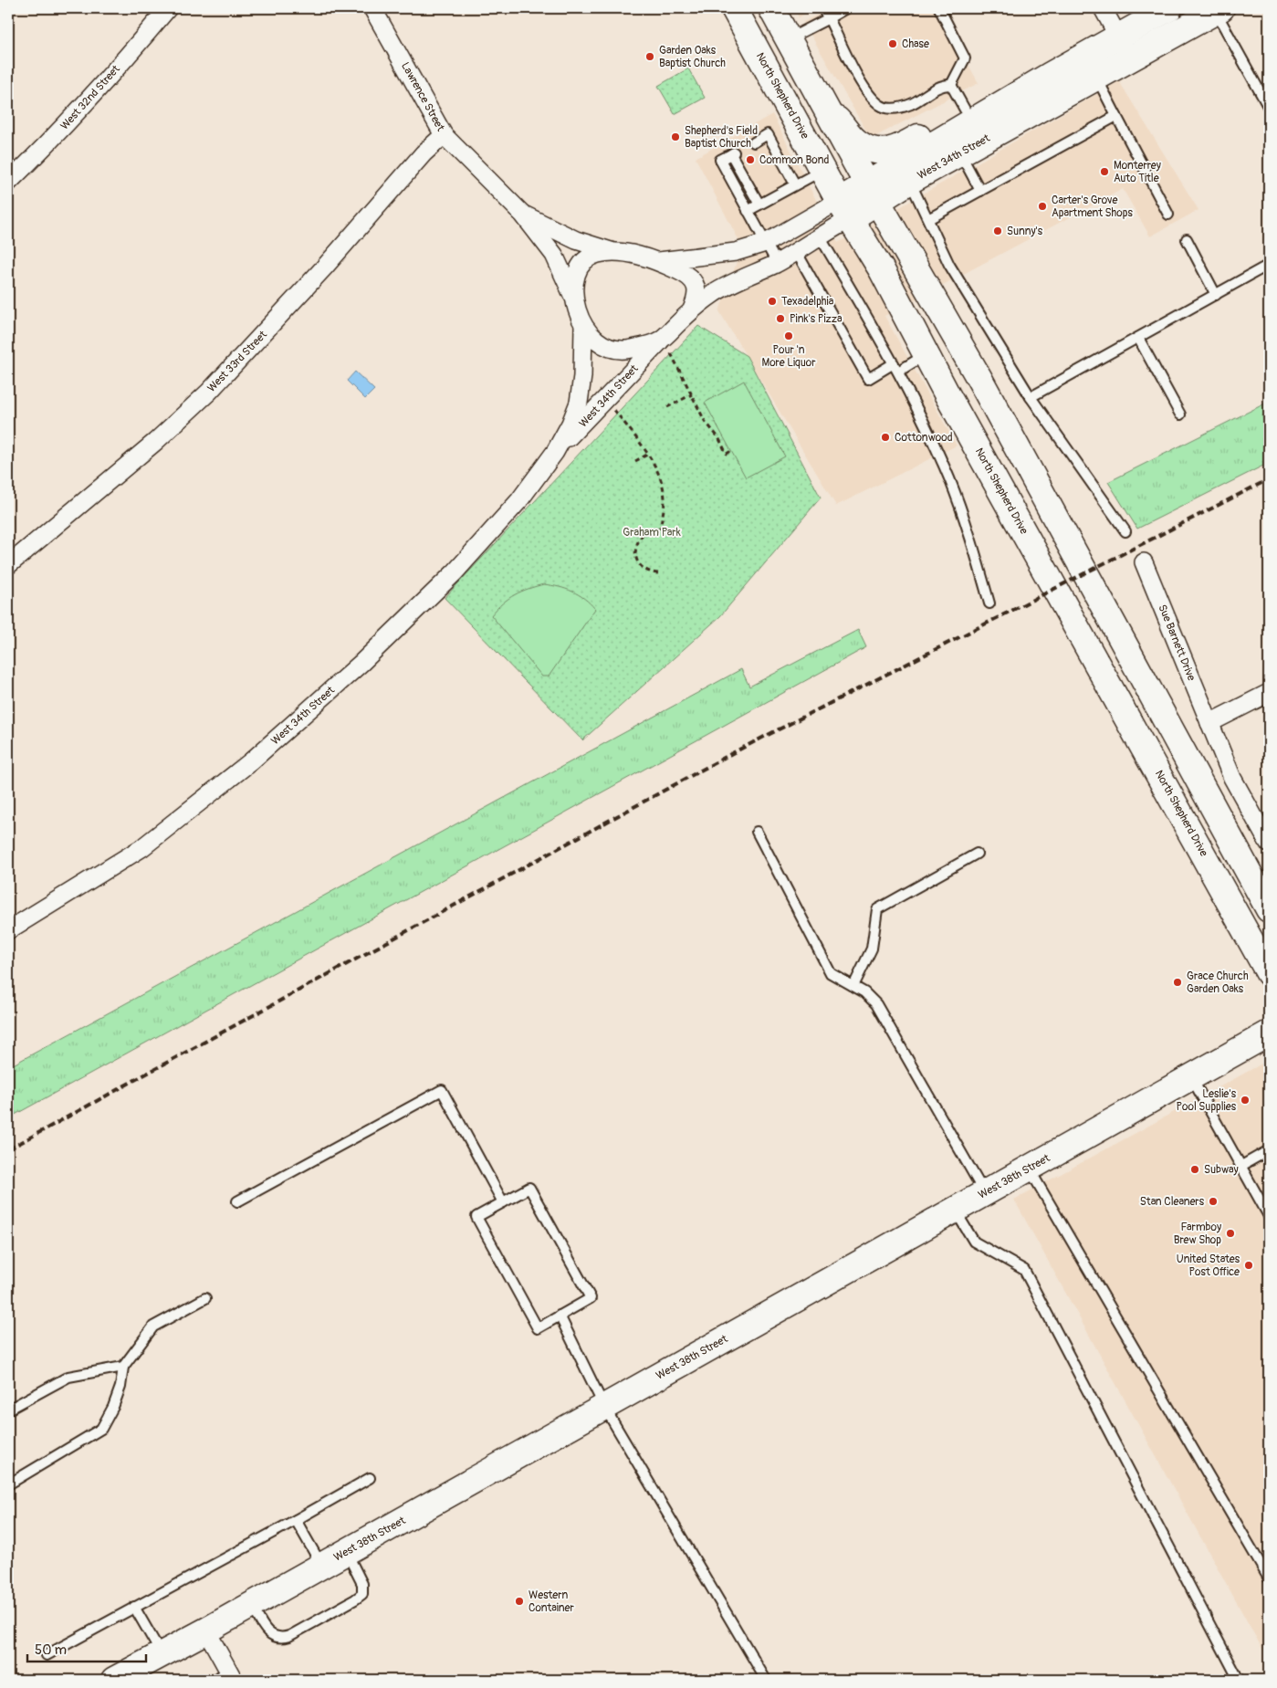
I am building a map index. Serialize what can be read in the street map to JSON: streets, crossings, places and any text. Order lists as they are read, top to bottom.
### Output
{
  "streets": {
    "main road": ["North Shepherd Drive", "West 34th Street", "West 38th Street"],
    "street": [
      "Lawrence Street",
      "West 32nd Street",
      "West 33rd Street",
      "Sue Barnett Drive"
    ]
  },
  "crossings": [
    ["North Shepherd Drive", "West 34th Street"],
    ["Lawrence Street", "West 34th Street"],
    ["Lawrence Street", "West 33rd Street"]
  ],
  "parks": ["Graham Park"],
  "places": [
    "Chase",
    "Garden Oaks Baptist Church",
    "Shepherd's Field Baptist Church",
    "Common Bond",
    "Monterrey Auto Title",
    "Carter's Grove Apartment Shops",
    "Sunny's",
    "Texadelphia",
    "Pink's Pizza",
    "Pour 'n More Liquor",
    "Cottonwood",
    "Grace Church Garden Oaks",
    "Leslie's Pool Supplies",
    "Subway",
    "Stan Cleaners",
    "Farmboy Brew Shop",
    "United States Post Office",
    "Western Container"
  ],
  "scale_bar": "50 m"
}
